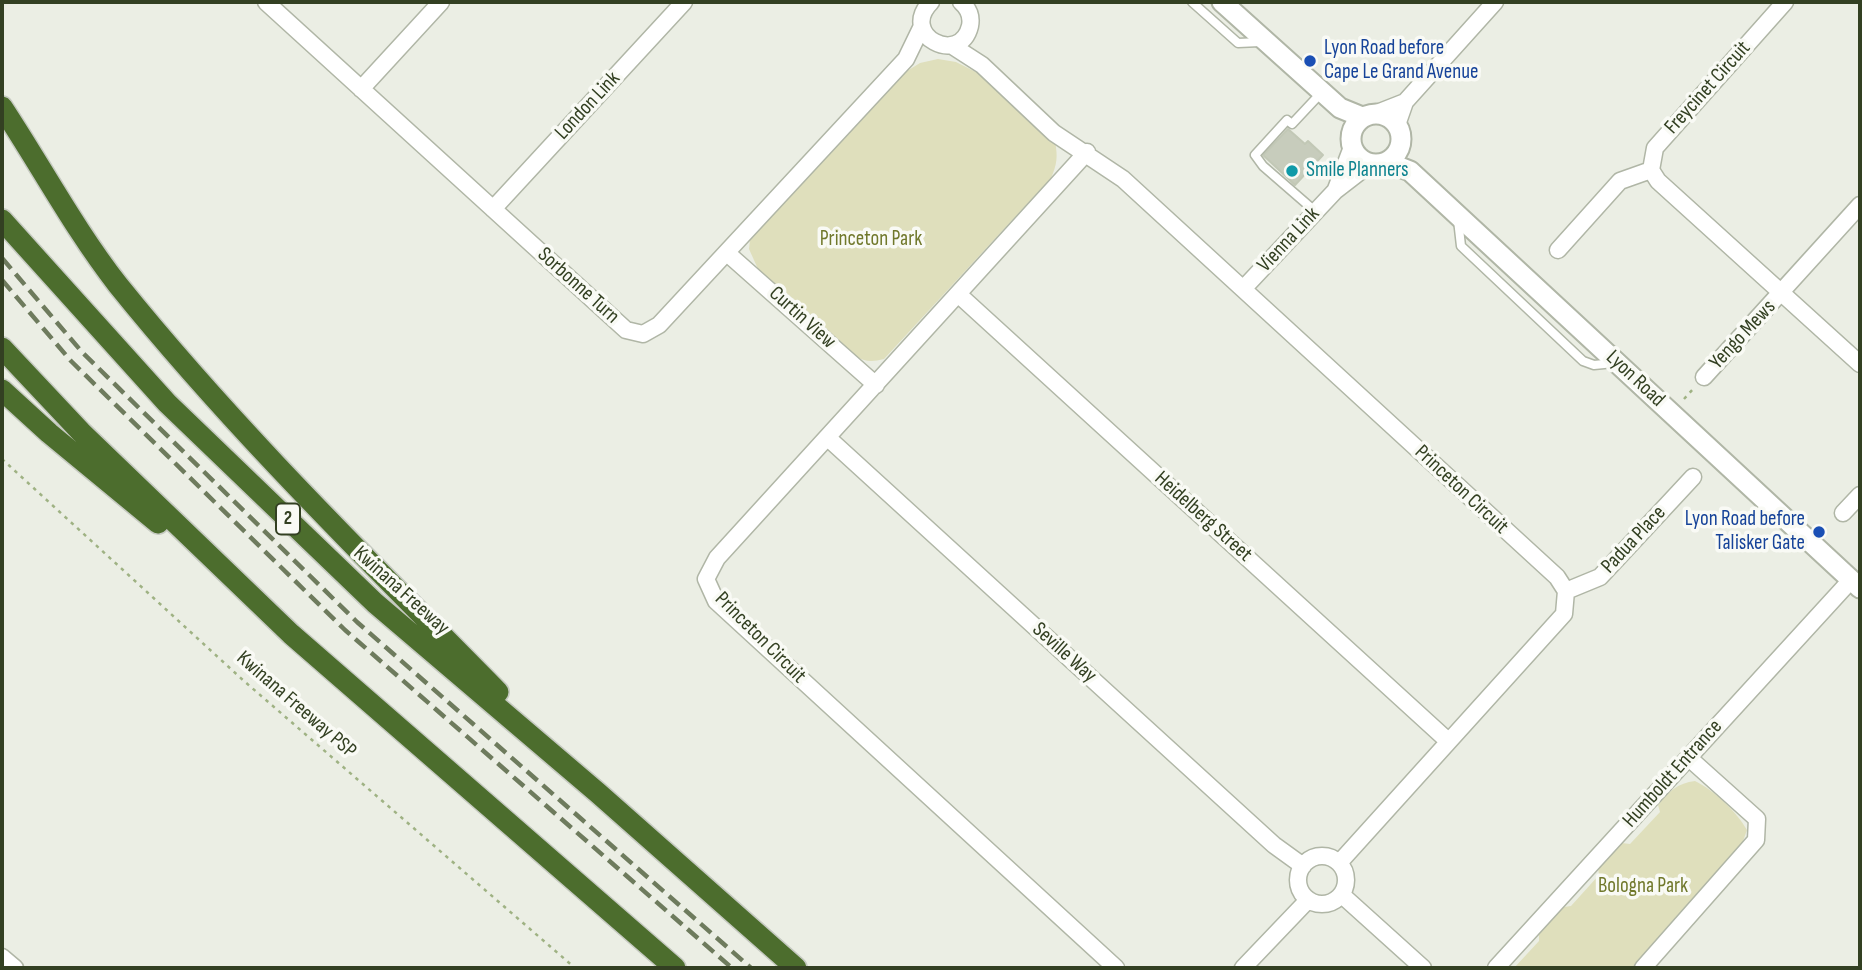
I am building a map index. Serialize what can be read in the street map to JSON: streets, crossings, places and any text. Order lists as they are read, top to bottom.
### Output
{
  "streets": {
    "highway": ["2", "Kwinana Freeway"],
    "street": [
      "Freycinet Circuit",
      "London Link",
      "Vienna Link",
      "Sorbonne Turn",
      "Curtin View",
      "Yengo Mews",
      "Lyon Road",
      "Princeton Circuit",
      "Heidelberg Street",
      "Padua Place",
      "Seville Way",
      "Humboldt Entrance"
    ],
    "path": ["Kwinana Freeway PSP"]
  },
  "crossings": [
    ["London Link", "Sorbonne Turn"],
    ["Vienna Link", "Lyon Road"],
    ["Vienna Link", "Princeton Circuit"],
    ["Sorbonne Turn", "Curtin View"],
    ["Sorbonne Turn", "Princeton Circuit"],
    ["Curtin View", "Princeton Circuit"],
    ["Lyon Road", "Humboldt Entrance"],
    ["Princeton Circuit", "Heidelberg Street"],
    ["Princeton Circuit", "Padua Place"],
    ["Princeton Circuit", "Seville Way"],
    ["2", "Kwinana Freeway"]
  ],
  "parks": ["Princeton Park", "Bologna Park"],
  "places": ["Lyon Road before Cape Le Grand Avenue", "Smile Planners", "Lyon Road before Talisker Gate"]
}
